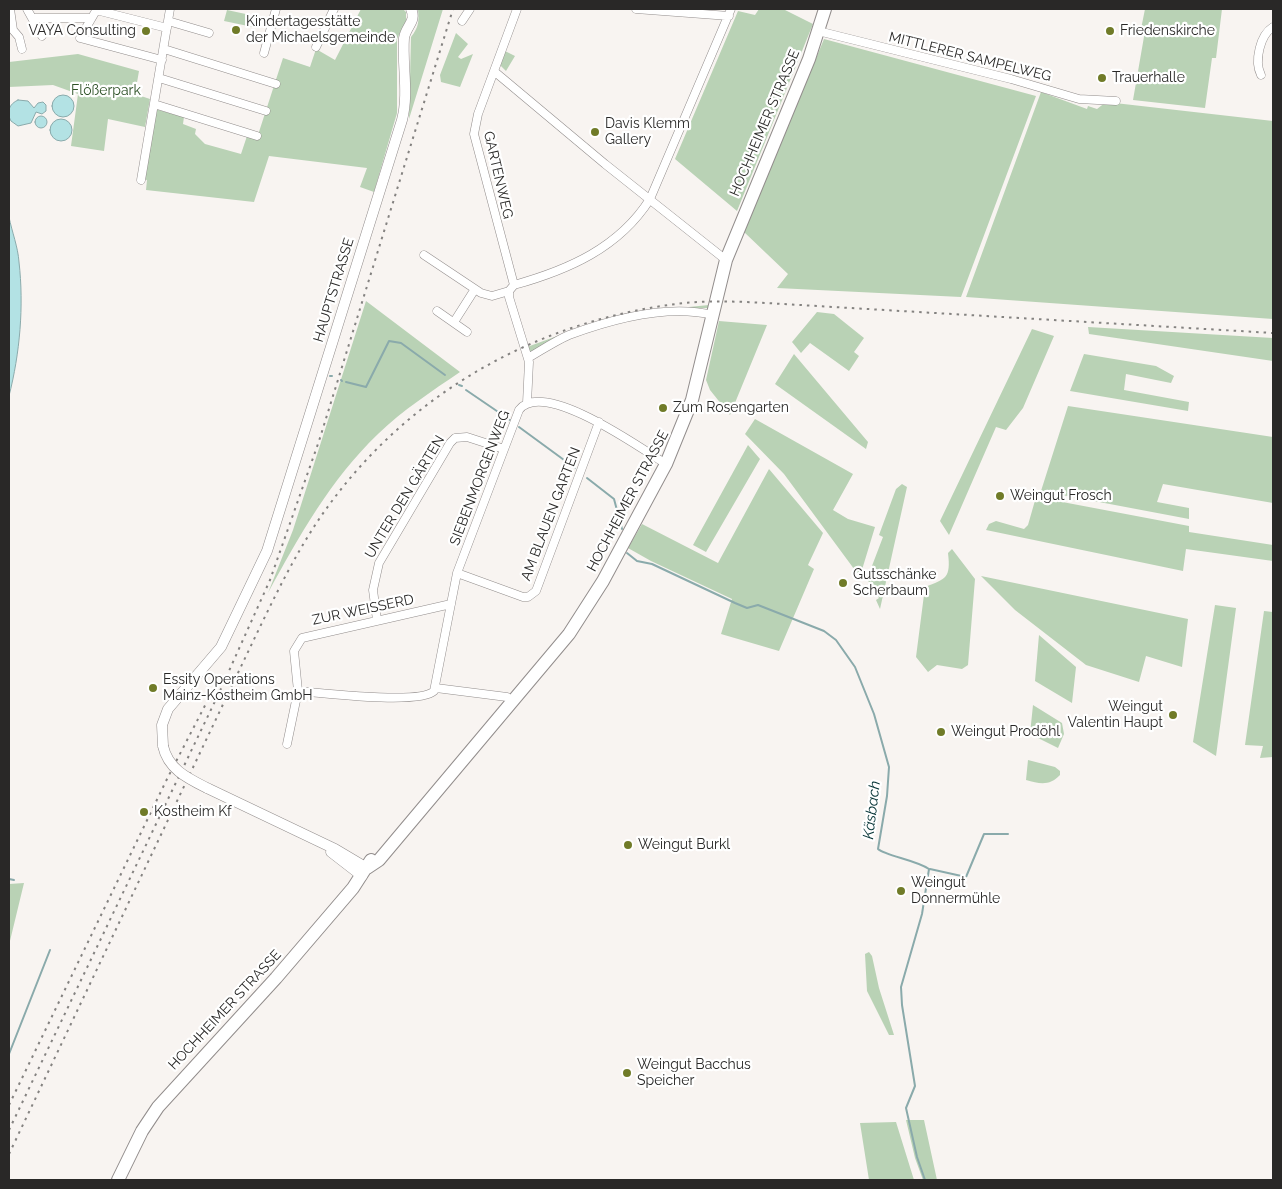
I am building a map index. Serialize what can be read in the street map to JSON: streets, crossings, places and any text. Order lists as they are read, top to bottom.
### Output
{
  "streets": {
    "main road": ["HOCHHEIMER STRASSE"],
    "street": [
      "MITTLERER SAMPELWEG",
      "GARTENWEG",
      "HAUPTSTRASSE",
      "SIEBENMORGENWEG",
      "UNTER DEN GÄRTEN",
      "AM BLAUEN GARTEN",
      "ZUR WEISSERD"
    ]
  },
  "crossings": [
    ["MITTLERER SAMPELWEG", "HOCHHEIMER STRASSE"],
    ["HOCHHEIMER STRASSE", "HAUPTSTRASSE"],
    ["HOCHHEIMER STRASSE", "SIEBENMORGENWEG"],
    ["GARTENWEG", "SIEBENMORGENWEG"],
    ["SIEBENMORGENWEG", "UNTER DEN GÄRTEN"],
    ["SIEBENMORGENWEG", "AM BLAUEN GARTEN"],
    ["SIEBENMORGENWEG", "ZUR WEISSERD"],
    ["UNTER DEN GÄRTEN", "ZUR WEISSERD"]
  ],
  "water": ["Käsbach"],
  "parks": ["Flößerpark"],
  "places": [
    "Kindertagesstätte der Michaelsgemeinde",
    "VAYA Consulting",
    "Friedenskirche",
    "Trauerhalle",
    "Davis Klemm Gallery",
    "Zum Rosengarten",
    "Weingut Frosch",
    "Gutsschänke Scherbaum",
    "Essity Operations Mainz-Kostheim GmbH",
    "Weingut Valentin Haupt",
    "Weingut Prodöhl",
    "Kostheim Kf",
    "Weingut Burkl",
    "Weingut Donnermühle",
    "Weingut Bacchus Speicher"
  ]
}
